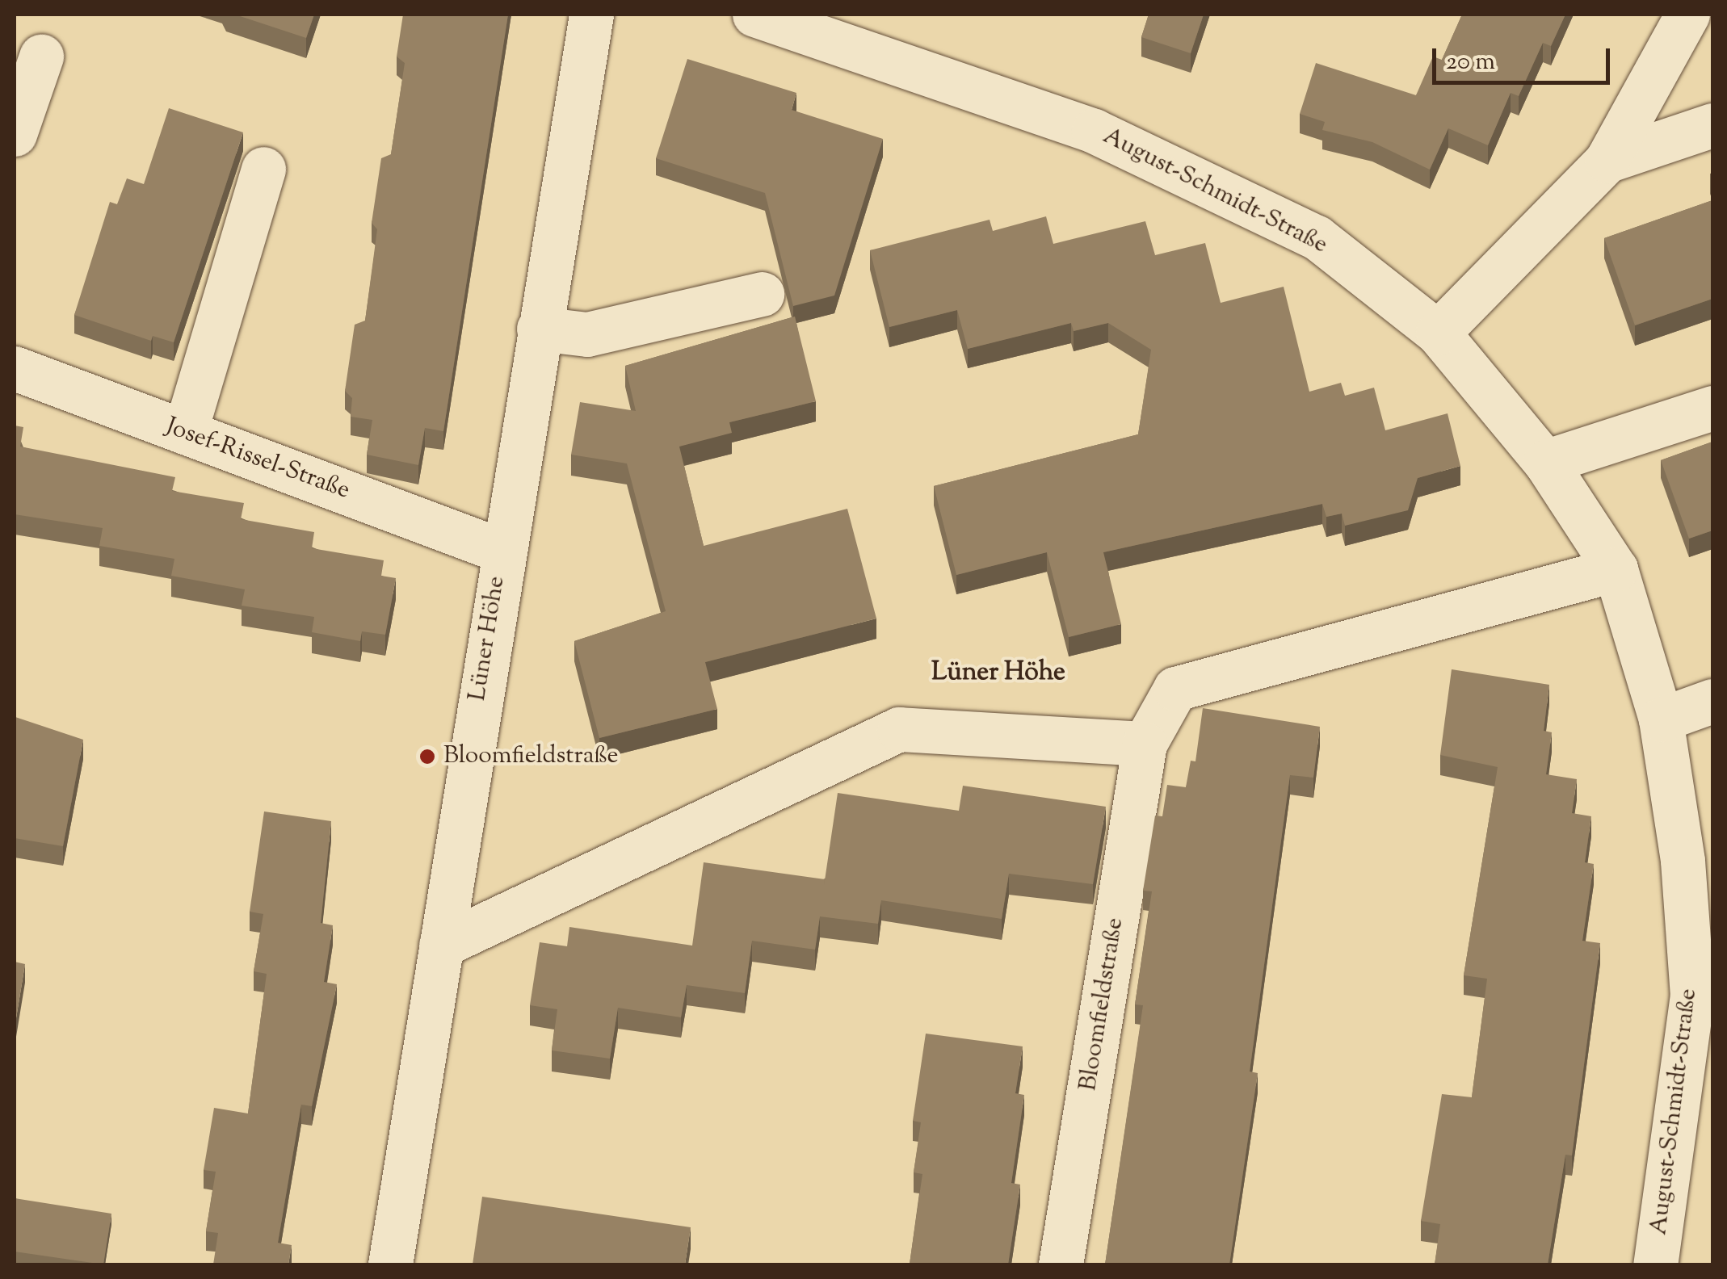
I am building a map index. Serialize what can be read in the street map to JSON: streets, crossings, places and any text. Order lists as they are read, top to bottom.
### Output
{
  "streets": {
    "street": [
      "August-Schmidt-Straße",
      "Josef-Rissel-Straße",
      "Lüner Höhe",
      "Bloomfieldstraße"
    ]
  },
  "crossings": [
    ["August-Schmidt-Straße", "Bloomfieldstraße"],
    ["Josef-Rissel-Straße", "Lüner Höhe"]
  ],
  "districts": ["Lüner Höhe"],
  "places": ["Bloomfieldstraße"],
  "scale_bar": "20 m"
}
